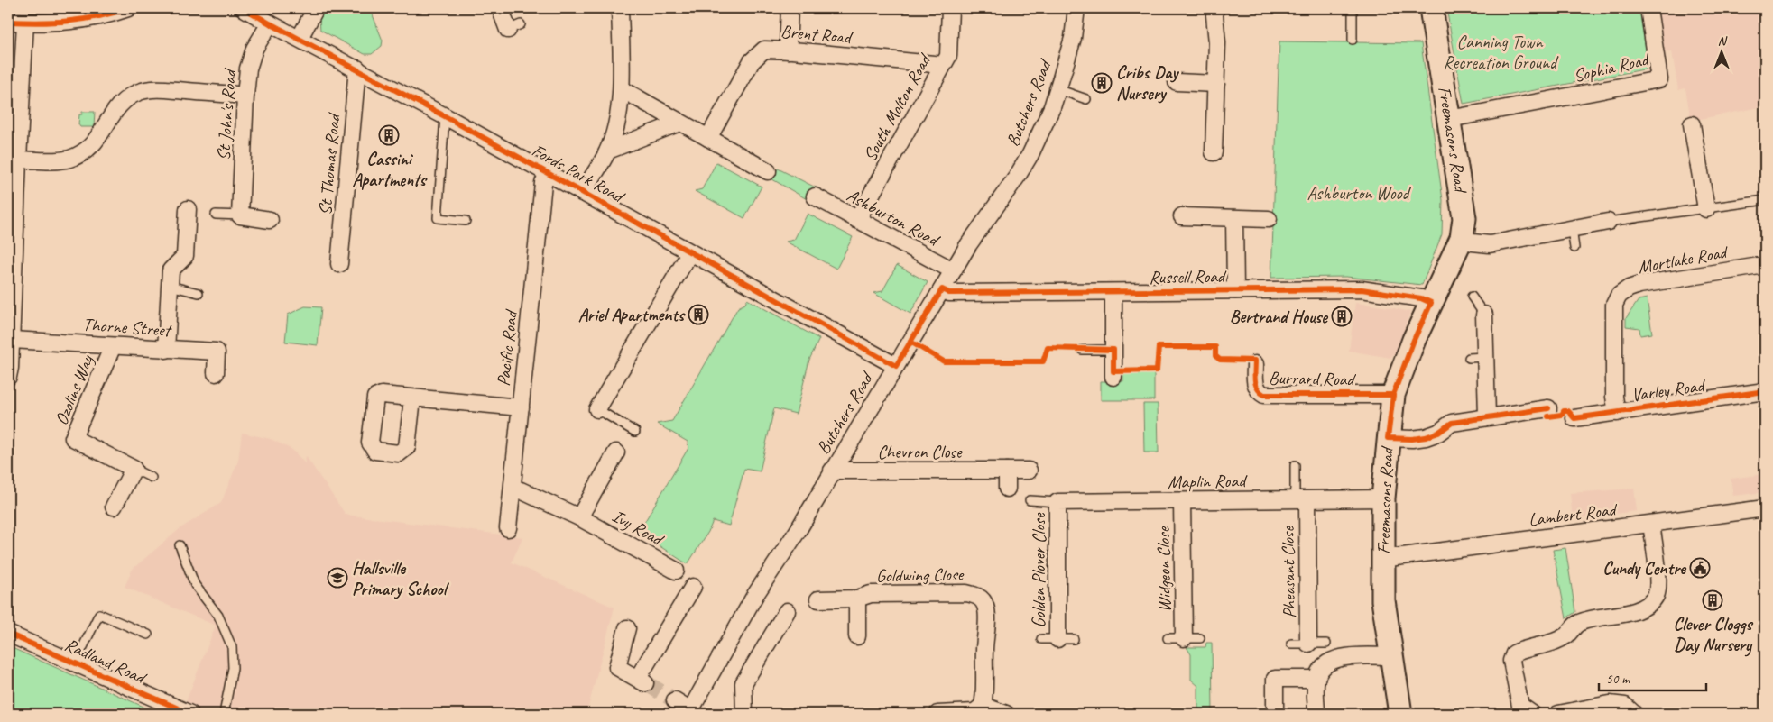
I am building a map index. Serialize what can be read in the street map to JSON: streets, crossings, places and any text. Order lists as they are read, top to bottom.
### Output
{
  "streets": {
    "street": [
      "Brent Road",
      "Sophia Road",
      "Butchers Road",
      "South Molton Road",
      "St John's Road",
      "Freemasons Road",
      "St Thomas Road",
      "Fords Park Road",
      "Ashburton Road",
      "Mortlake Road",
      "Russell Road",
      "Thorne Street",
      "Pacific Road",
      "Burrard Road",
      "Ozolins Way",
      "Varley Road",
      "Chevron Close",
      "Maplin Road",
      "Lambert Road",
      "Ivy Road",
      "Widgeon Close",
      "Golden Plover Close",
      "Pheasant Close",
      "Goldwing Close",
      "Radland Road"
    ]
  },
  "crossings": [
    ["Brent Road", "South Molton Road"],
    ["Sophia Road", "Freemasons Road"],
    ["Butchers Road", "Fords Park Road"],
    ["Butchers Road", "Ashburton Road"],
    ["Butchers Road", "Russell Road"],
    ["Butchers Road", "Chevron Close"],
    ["South Molton Road", "Ashburton Road"],
    ["St John's Road", "Fords Park Road"],
    ["Freemasons Road", "Russell Road"],
    ["Freemasons Road", "Burrard Road"],
    ["Freemasons Road", "Maplin Road"],
    ["Freemasons Road", "Lambert Road"],
    ["St Thomas Road", "Fords Park Road"],
    ["Fords Park Road", "Pacific Road"],
    ["Mortlake Road", "Varley Road"],
    ["Thorne Street", "Ozolins Way"],
    ["Pacific Road", "Ivy Road"],
    ["Maplin Road", "Widgeon Close"],
    ["Maplin Road", "Golden Plover Close"],
    ["Maplin Road", "Pheasant Close"]
  ],
  "parks": ["Canning Town Recreation Ground", "Ashburton Wood"],
  "places": {
    "building": [
      "Cribs Day Nursery",
      "Cassini Apartments",
      "Ariel Apartments",
      "Bertrand House",
      "Clever Cloggs Day Nursery"
    ],
    "public building": ["Cundy Centre"],
    "school or university": ["Hallsville Primary School"]
  },
  "scale_bar": "50 m",
  "north": "top"
}
